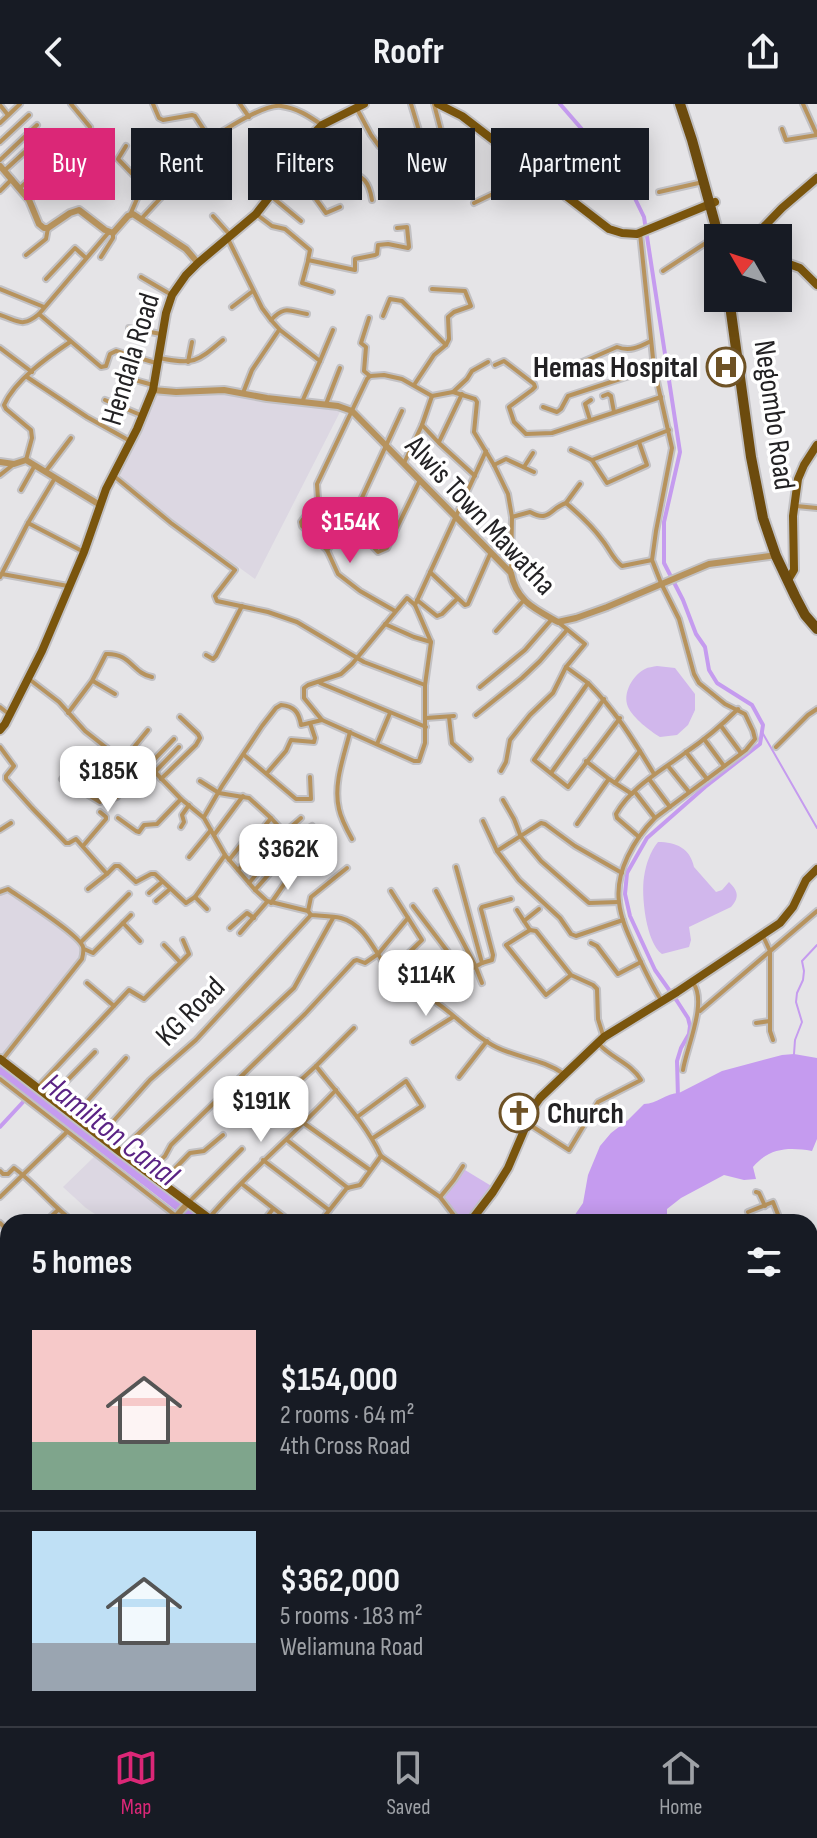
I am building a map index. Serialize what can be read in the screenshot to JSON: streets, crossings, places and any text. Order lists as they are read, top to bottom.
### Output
{
  "streets": {
    "highway": ["Negombo Road"],
    "main road": ["Hendala Road"],
    "street": ["Alwis Town Mawatha", "KG Road"]
  },
  "crossings": [
    ["Negombo Road", "Alwis Town Mawatha"]
  ],
  "water": ["Hamilton Canal"],
  "places": {
    "hospital": ["Hemas Hospital"],
    "church": ["Church"]
  },
  "north": "top left",
  "page": {
    "header": "Roofr",
    "chip": [
      "Buy",
      "Rent",
      "Filters",
      "New",
      "Apartment"
    ],
    "price": [
      "$154K",
      "$185K",
      "$362K",
      "$114K",
      "$191K"
    ],
    "heading": "5 homes",
    "list": [
      {
        "name": "$154,000",
        "note": "2 rooms · 64 m² · 4th Cross Road"
      },
      {
        "name": "$362,000",
        "note": "5 rooms · 183 m² · Weliamuna Road"
      }
    ],
    "tabs": ["Map", "Saved", "Home"]
  }
}
